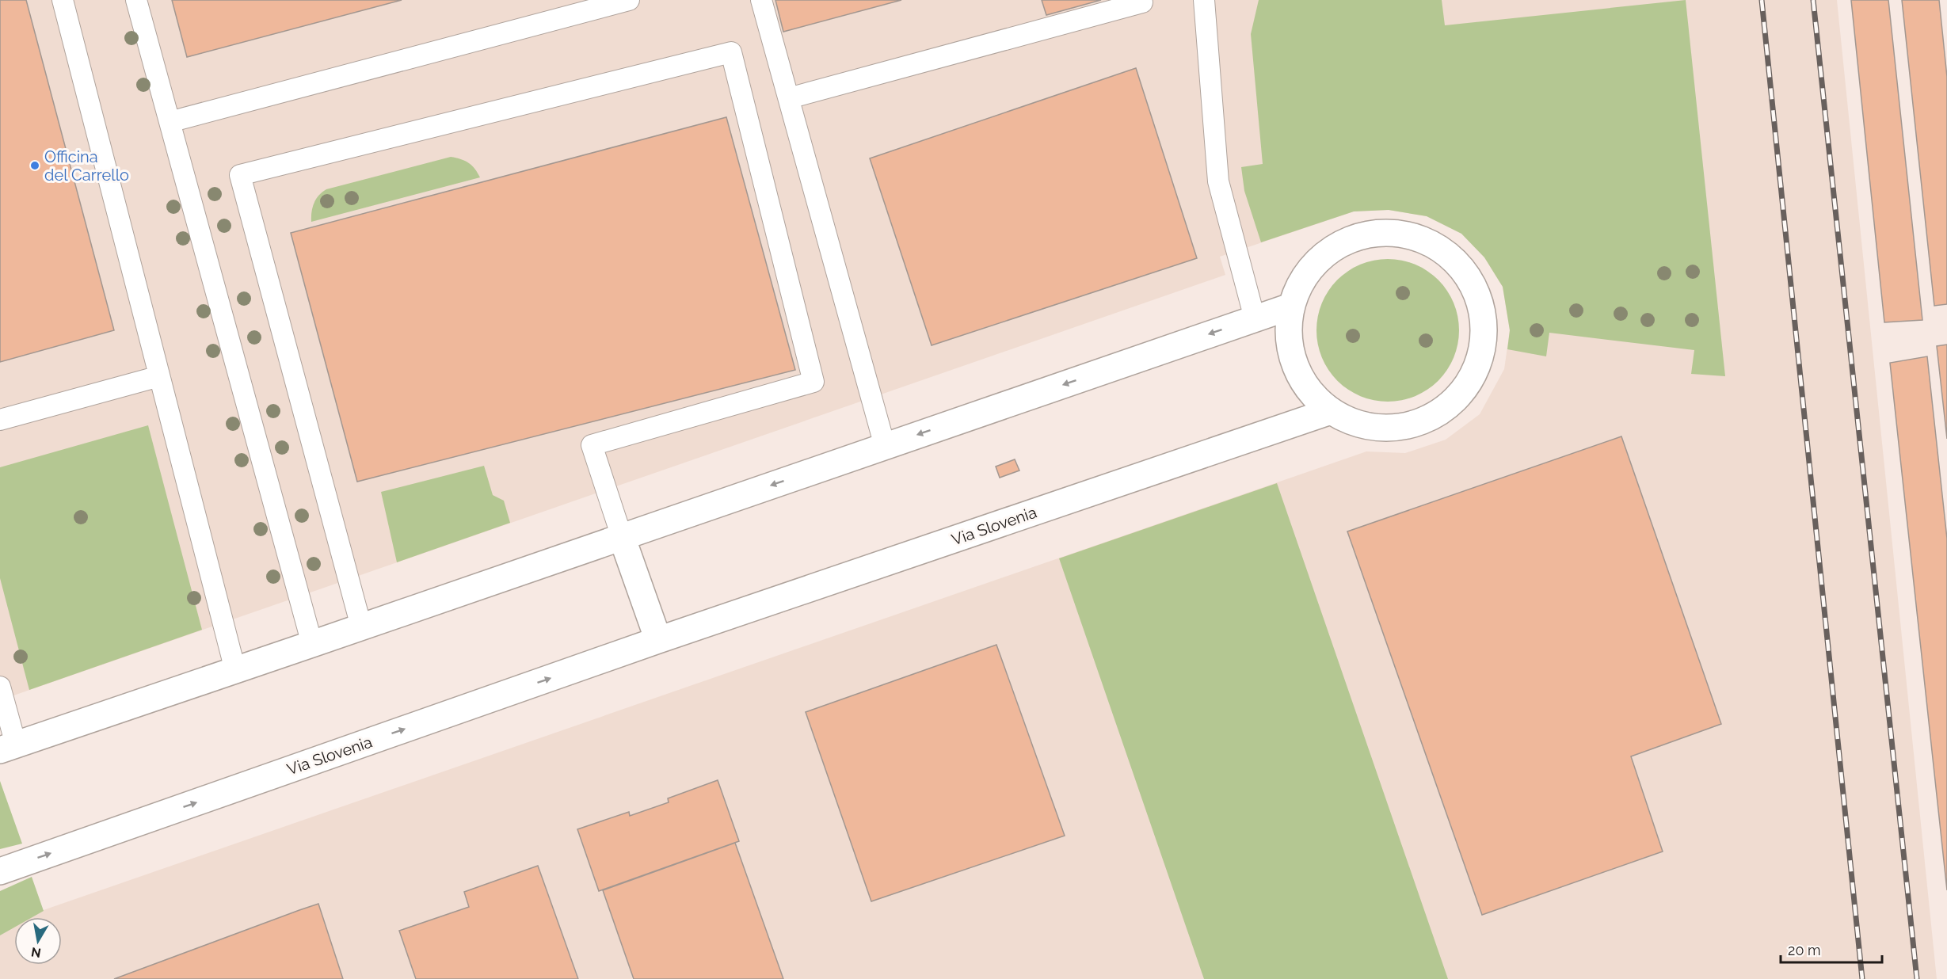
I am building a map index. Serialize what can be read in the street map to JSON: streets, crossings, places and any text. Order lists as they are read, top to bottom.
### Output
{
  "streets": {
    "street": ["Via Slovenia"]
  },
  "places": ["Officina del Carrello"],
  "scale_bar": "20 m",
  "north": "bottom"
}
